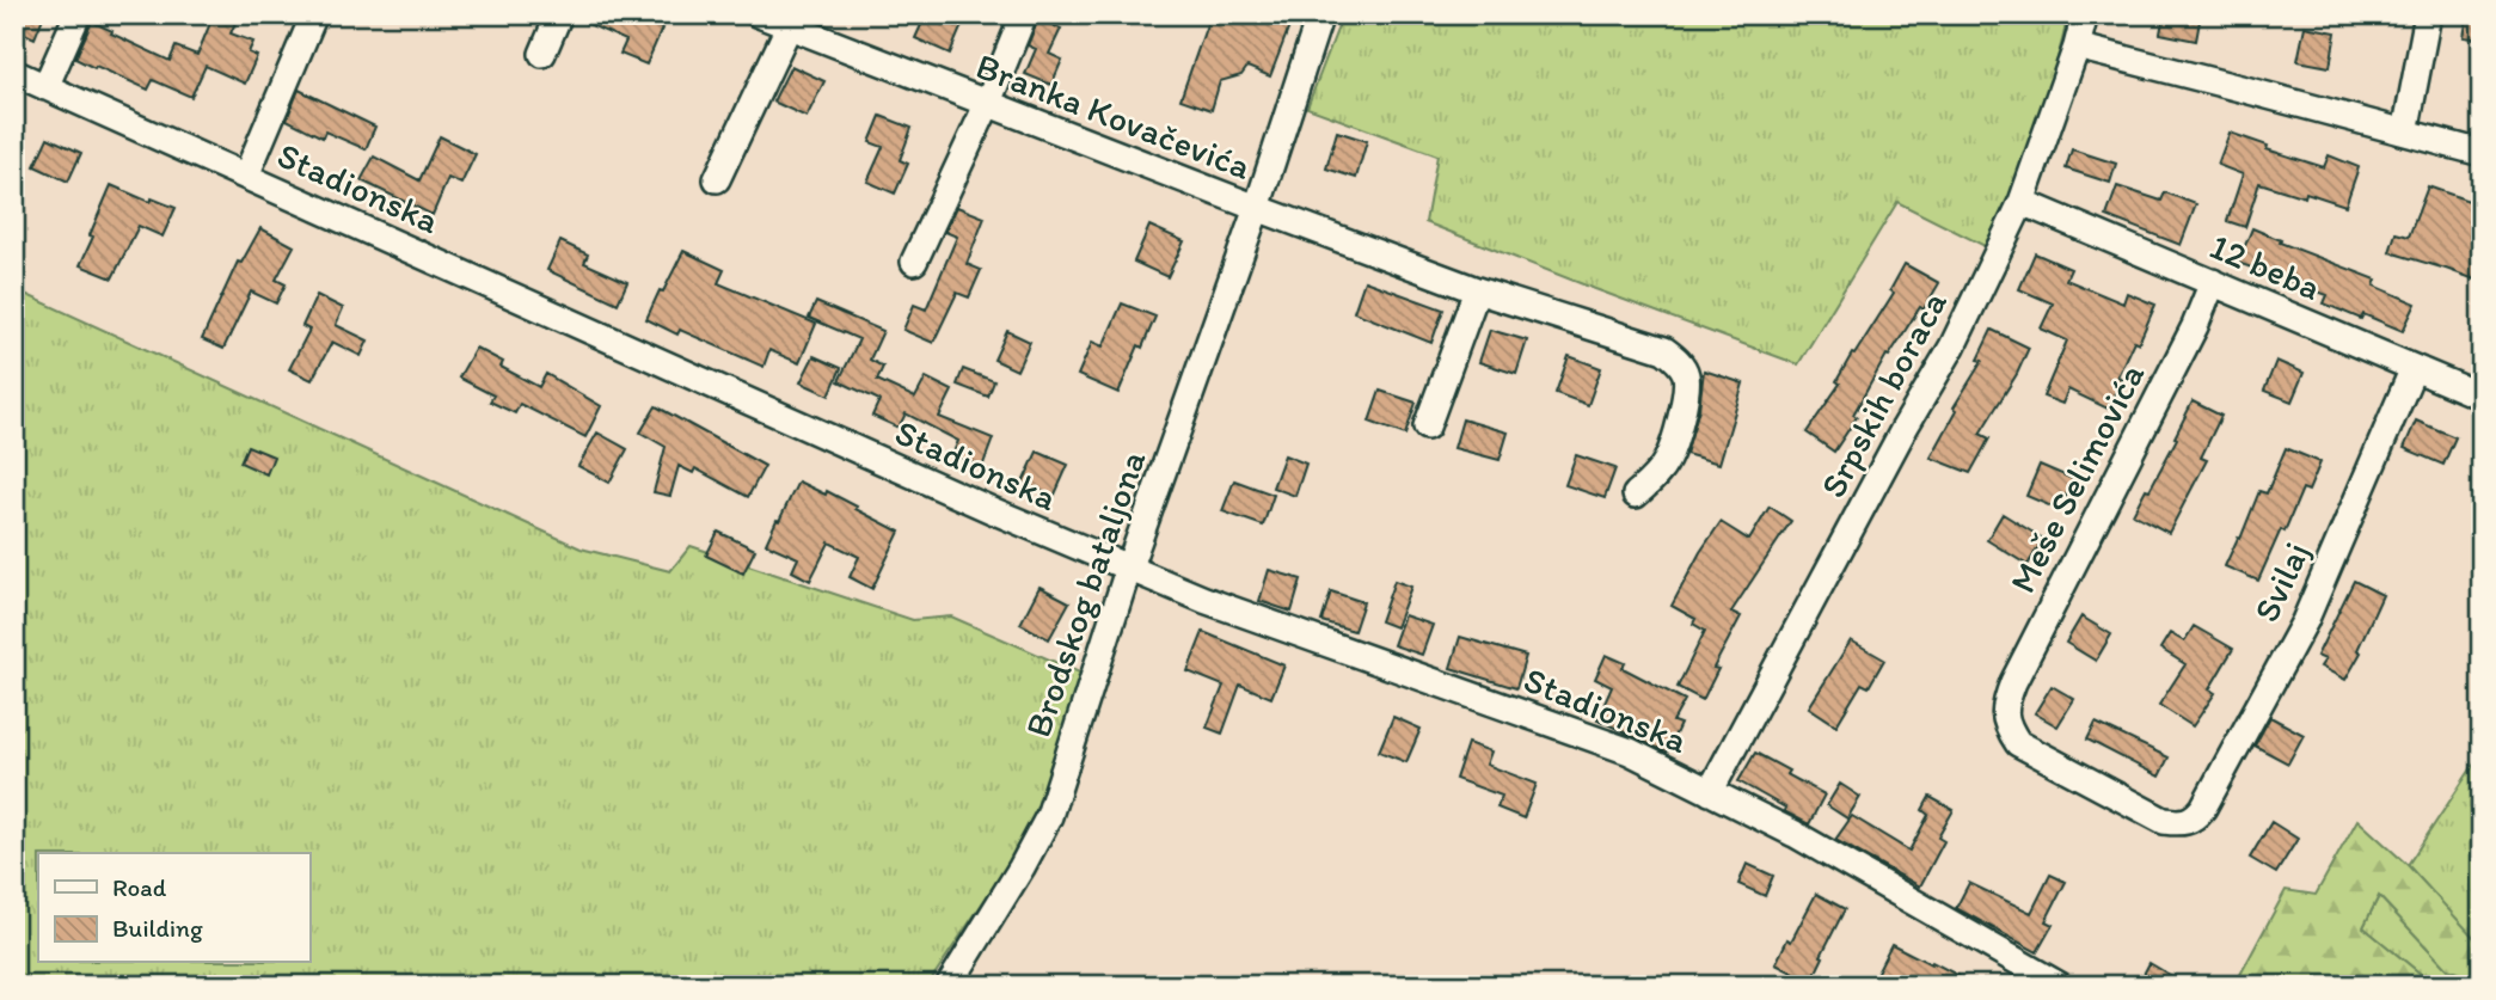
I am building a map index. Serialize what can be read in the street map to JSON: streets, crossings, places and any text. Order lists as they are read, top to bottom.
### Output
{
  "streets": {
    "street": [
      "Branka Kovačevića",
      "Stadionska",
      "12 beba",
      "Srpskih boraca",
      "Meše Selimovića",
      "Svilaj",
      "Brodskog bataljona"
    ]
  },
  "crossings": [
    ["Branka Kovačevića", "Brodskog bataljona"],
    ["Stadionska", "Srpskih boraca"],
    ["Stadionska", "Brodskog bataljona"],
    ["12 beba", "Srpskih boraca"],
    ["12 beba", "Meše Selimovića"],
    ["12 beba", "Svilaj"],
    ["Meše Selimovića", "Svilaj"]
  ],
  "legend": ["Road", "Building"]
}
